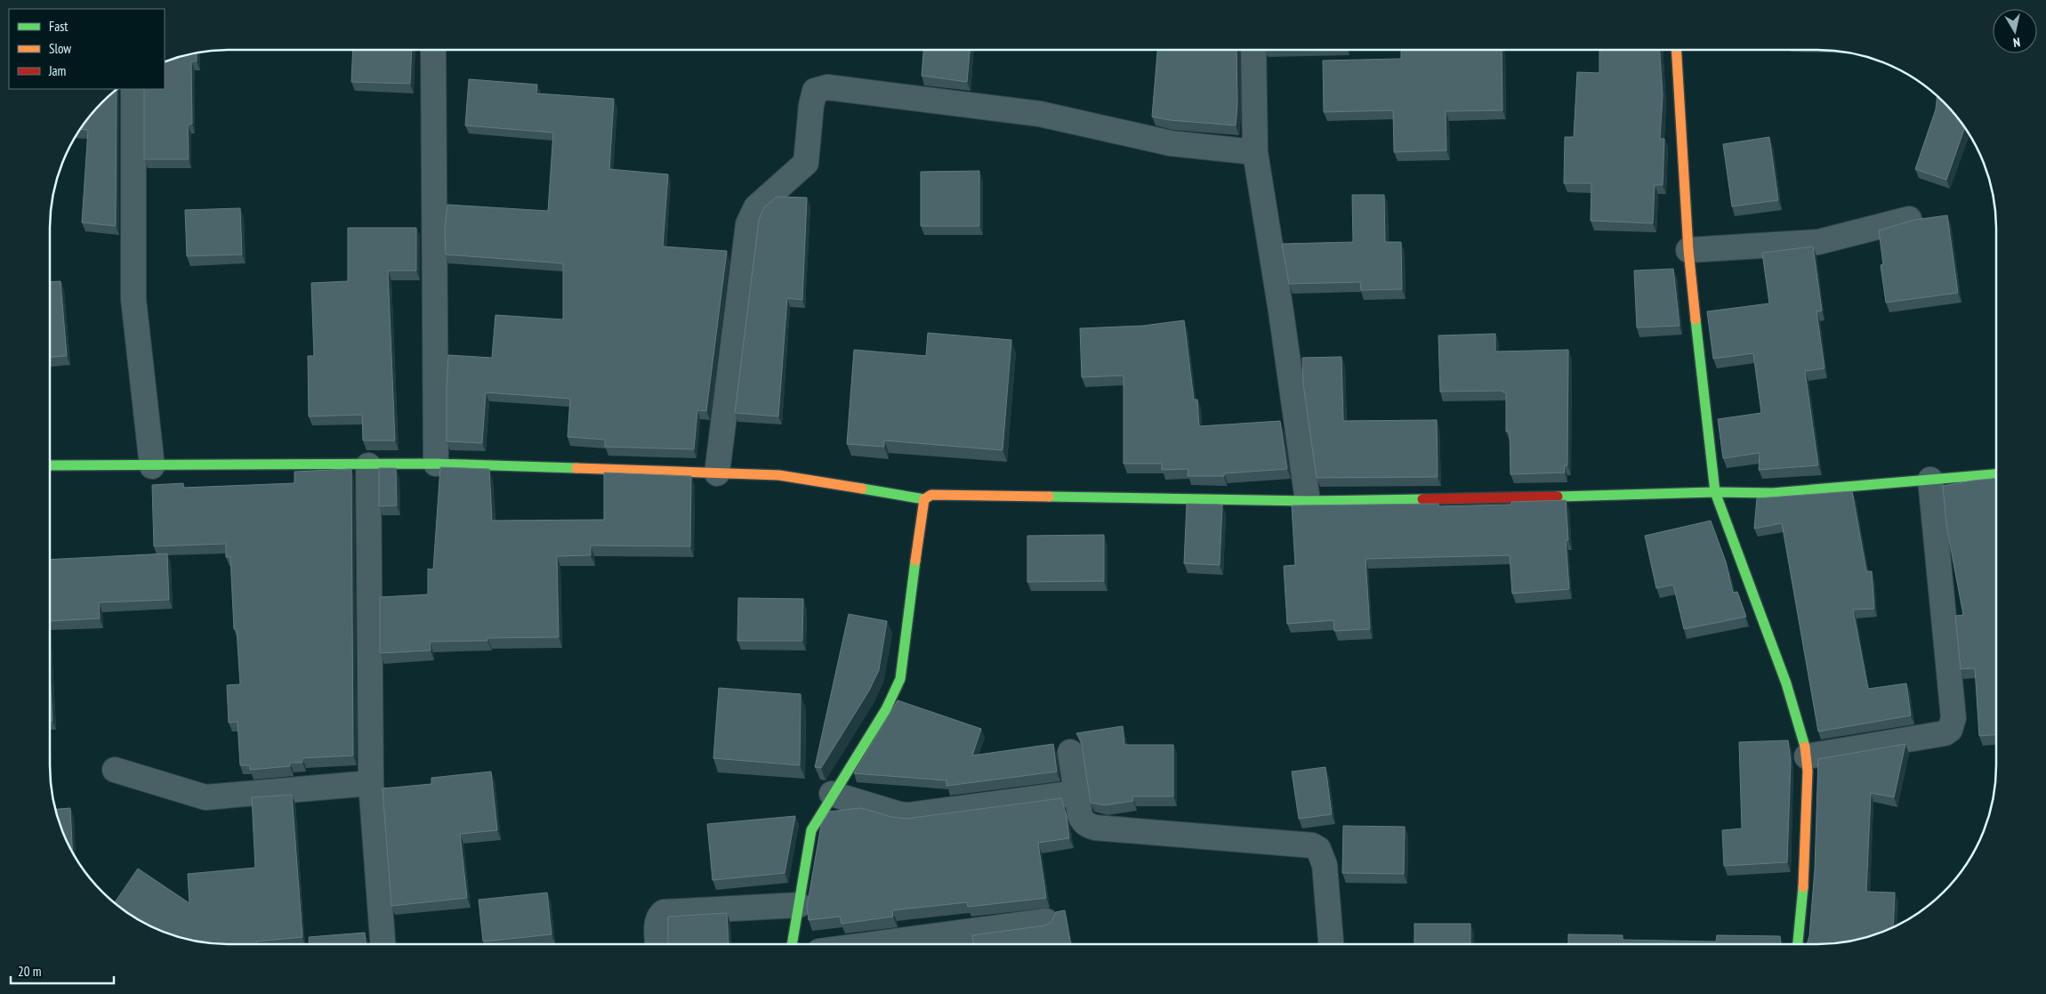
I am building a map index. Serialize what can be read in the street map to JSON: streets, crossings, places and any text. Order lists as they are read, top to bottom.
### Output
{
  "legend": ["Fast", "Slow", "Jam"],
  "scale_bar": "20 m",
  "north": "bottom"
}
